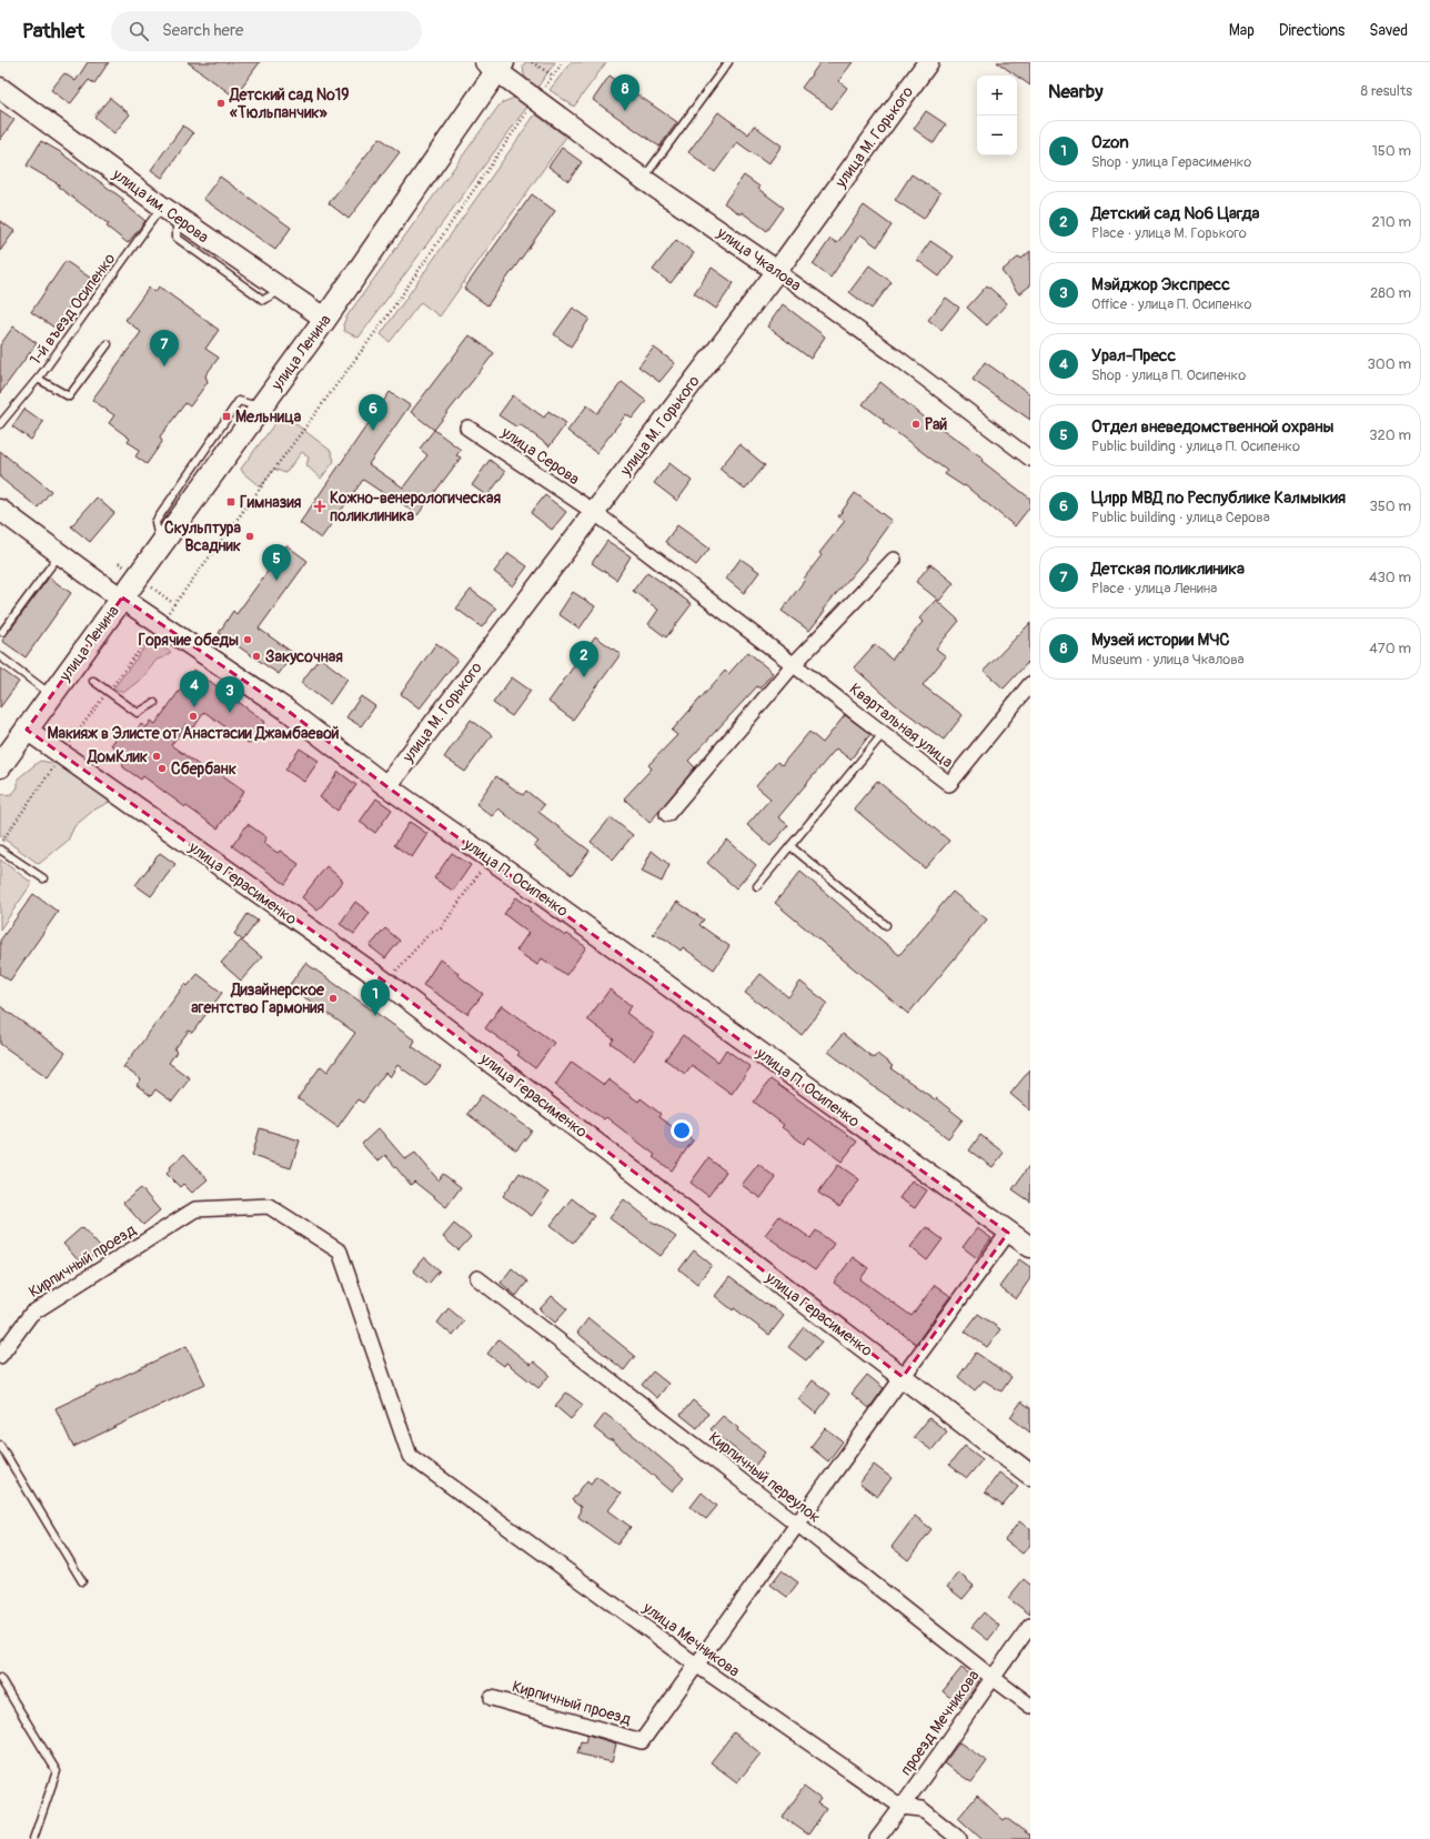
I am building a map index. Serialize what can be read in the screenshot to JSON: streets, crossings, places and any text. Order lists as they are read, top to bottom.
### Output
{
  "streets": {
    "main road": [
      "улица М. Горького",
      "улица им. Серова",
      "улица Чкалова",
      "улица Ленина",
      "улица П. Осипенко",
      "улица Герасименко"
    ],
    "street": [
      "улица Серова",
      "Квартальная улица",
      "Кирпичный проезд",
      "Кирпичный переулок",
      "улица Мечникова",
      "проезд Мечникова"
    ],
    "lane": ["1-й въезд Осипенко"]
  },
  "crossings": [
    ["улица М. Горького", "улица Чкалова"],
    ["улица М. Горького", "улица Серова"],
    ["улица М. Горького", "Квартальная улица"],
    ["улица М. Горького", "улица П. Осипенко"],
    ["улица им. Серова", "1-й въезд Осипенко"],
    ["улица им. Серова", "улица Ленина"],
    ["улица Чкалова", "улица Ленина"],
    ["улица Ленина", "улица П. Осипенко"],
    ["улица Ленина", "улица Герасименко"],
    ["улица Серова", "Квартальная улица"],
    ["Кирпичный проезд", "улица Мечникова"],
    ["Кирпичный переулок", "проезд Мечникова"],
    ["улица Мечникова", "проезд Мечникова"]
  ],
  "places": {
    "other": [
      "Детский сад №19 «Тюльпанчик»",
      "Рай",
      "Скульптура Всадник",
      "Горячие обеды",
      "Закусoчная",
      "Макияж в Элисте от Анастасии Джамбаевой",
      "ДомКлик",
      "Сбербанк",
      "Дизайнерское агентство Гармония"
    ],
    "transit": ["Мельница", "Гимназия"],
    "health": ["Кожно-венерологическая поликлиника"]
  },
  "page": {
    "header": "Pathlet",
    "search": "Search here",
    "nav": ["Map", "Directions", "Saved"],
    "heading": ["Nearby", "8 results"],
    "pins": [
      "8",
      "7",
      "6",
      "5",
      "2",
      "4",
      "3",
      "1"
    ],
    "map_buttons": ["+", "−"],
    "list": [
      {
        "mark": "1",
        "name": "Ozon",
        "note": "Shop · улица Герасименко",
        "value": "150 m"
      },
      {
        "mark": "2",
        "name": "Детский сад №6 Цагда",
        "note": "Place · улица М. Горького",
        "value": "210 m"
      },
      {
        "mark": "3",
        "name": "Мэйджор Экспресс",
        "note": "Office · улица П. Осипенко",
        "value": "280 m"
      },
      {
        "mark": "4",
        "name": "Урал-Пресс",
        "note": "Shop · улица П. Осипенко",
        "value": "300 m"
      },
      {
        "mark": "5",
        "name": "Отдел вневедомственной охраны",
        "note": "Public building · улица П. Осипенко",
        "value": "320 m"
      },
      {
        "mark": "6",
        "name": "Цлрр МВД по Республике Калмыкия",
        "note": "Public building · улица Серова",
        "value": "350 m"
      },
      {
        "mark": "7",
        "name": "Детская поликлиника",
        "note": "Place · улица Ленина",
        "value": "430 m"
      },
      {
        "mark": "8",
        "name": "Музей истории МЧС",
        "note": "Museum · улица Чкалова",
        "value": "470 m"
      }
    ]
  }
}
